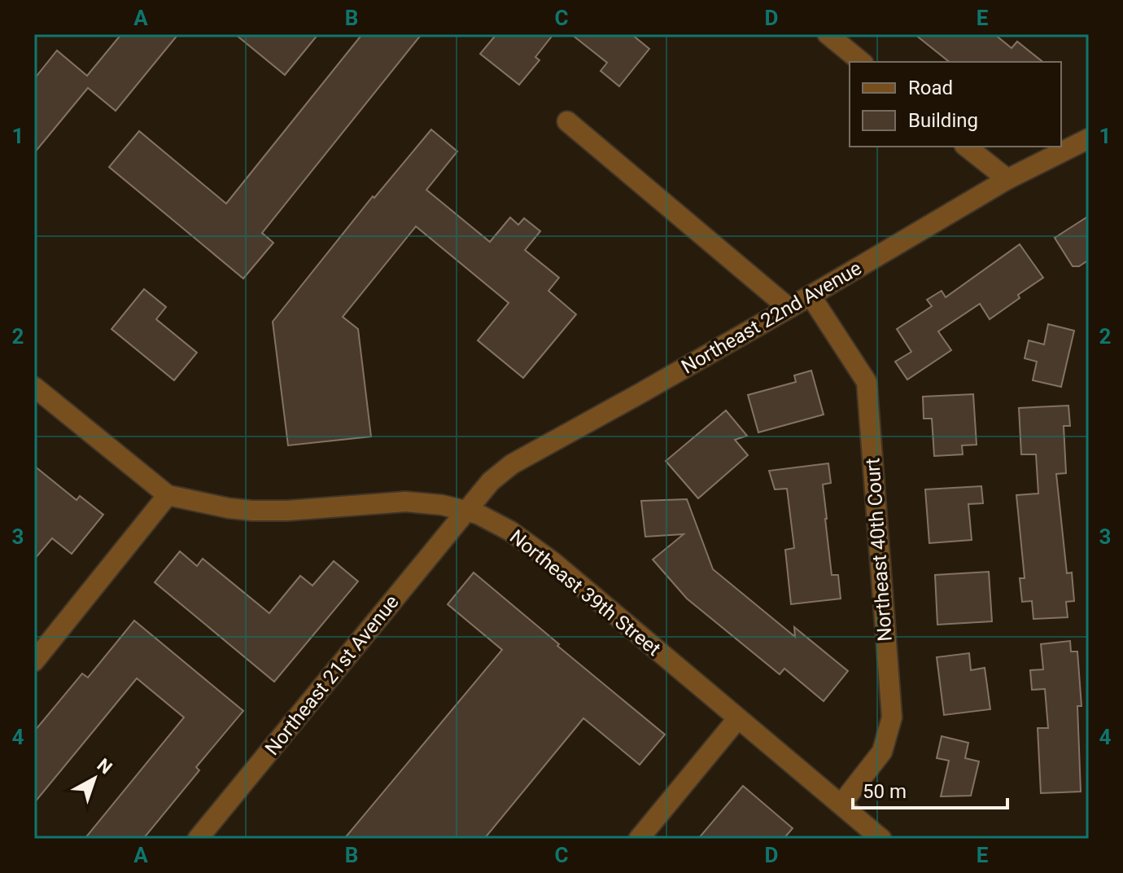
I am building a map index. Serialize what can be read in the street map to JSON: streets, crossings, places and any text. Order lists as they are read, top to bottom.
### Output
{
  "streets": {
    "street": [
      "Northeast 22nd Avenue",
      "Northeast 40th Court",
      "Northeast 39th Street",
      "Northeast 21st Avenue"
    ]
  },
  "crossings": [
    ["Northeast 22nd Avenue", "Northeast 40th Court"],
    ["Northeast 22nd Avenue", "Northeast 39th Street"],
    ["Northeast 22nd Avenue", "Northeast 21st Avenue"],
    ["Northeast 40th Court", "Northeast 39th Street"],
    ["Northeast 39th Street", "Northeast 21st Avenue"]
  ],
  "legend": ["Road", "Building"],
  "scale_bar": "50 m",
  "north": "top right",
  "grid": {
    "columns": [
      "A",
      "B",
      "C",
      "D",
      "E"
    ],
    "rows": [
      "1",
      "2",
      "3",
      "4"
    ]
  }
}
